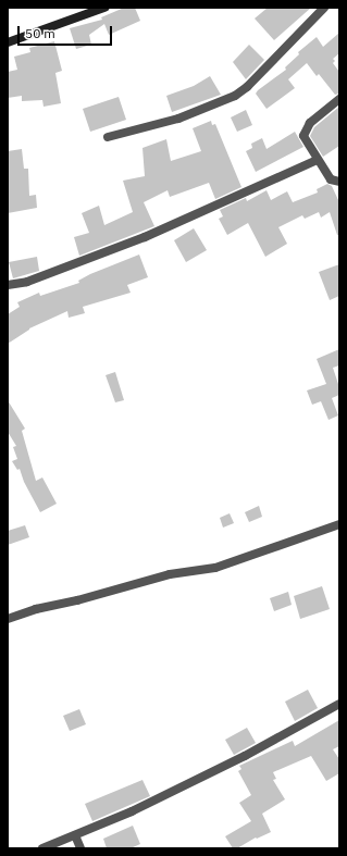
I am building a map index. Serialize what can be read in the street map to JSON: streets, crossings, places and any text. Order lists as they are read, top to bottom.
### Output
{
  "scale_bar": "50 m"
}
